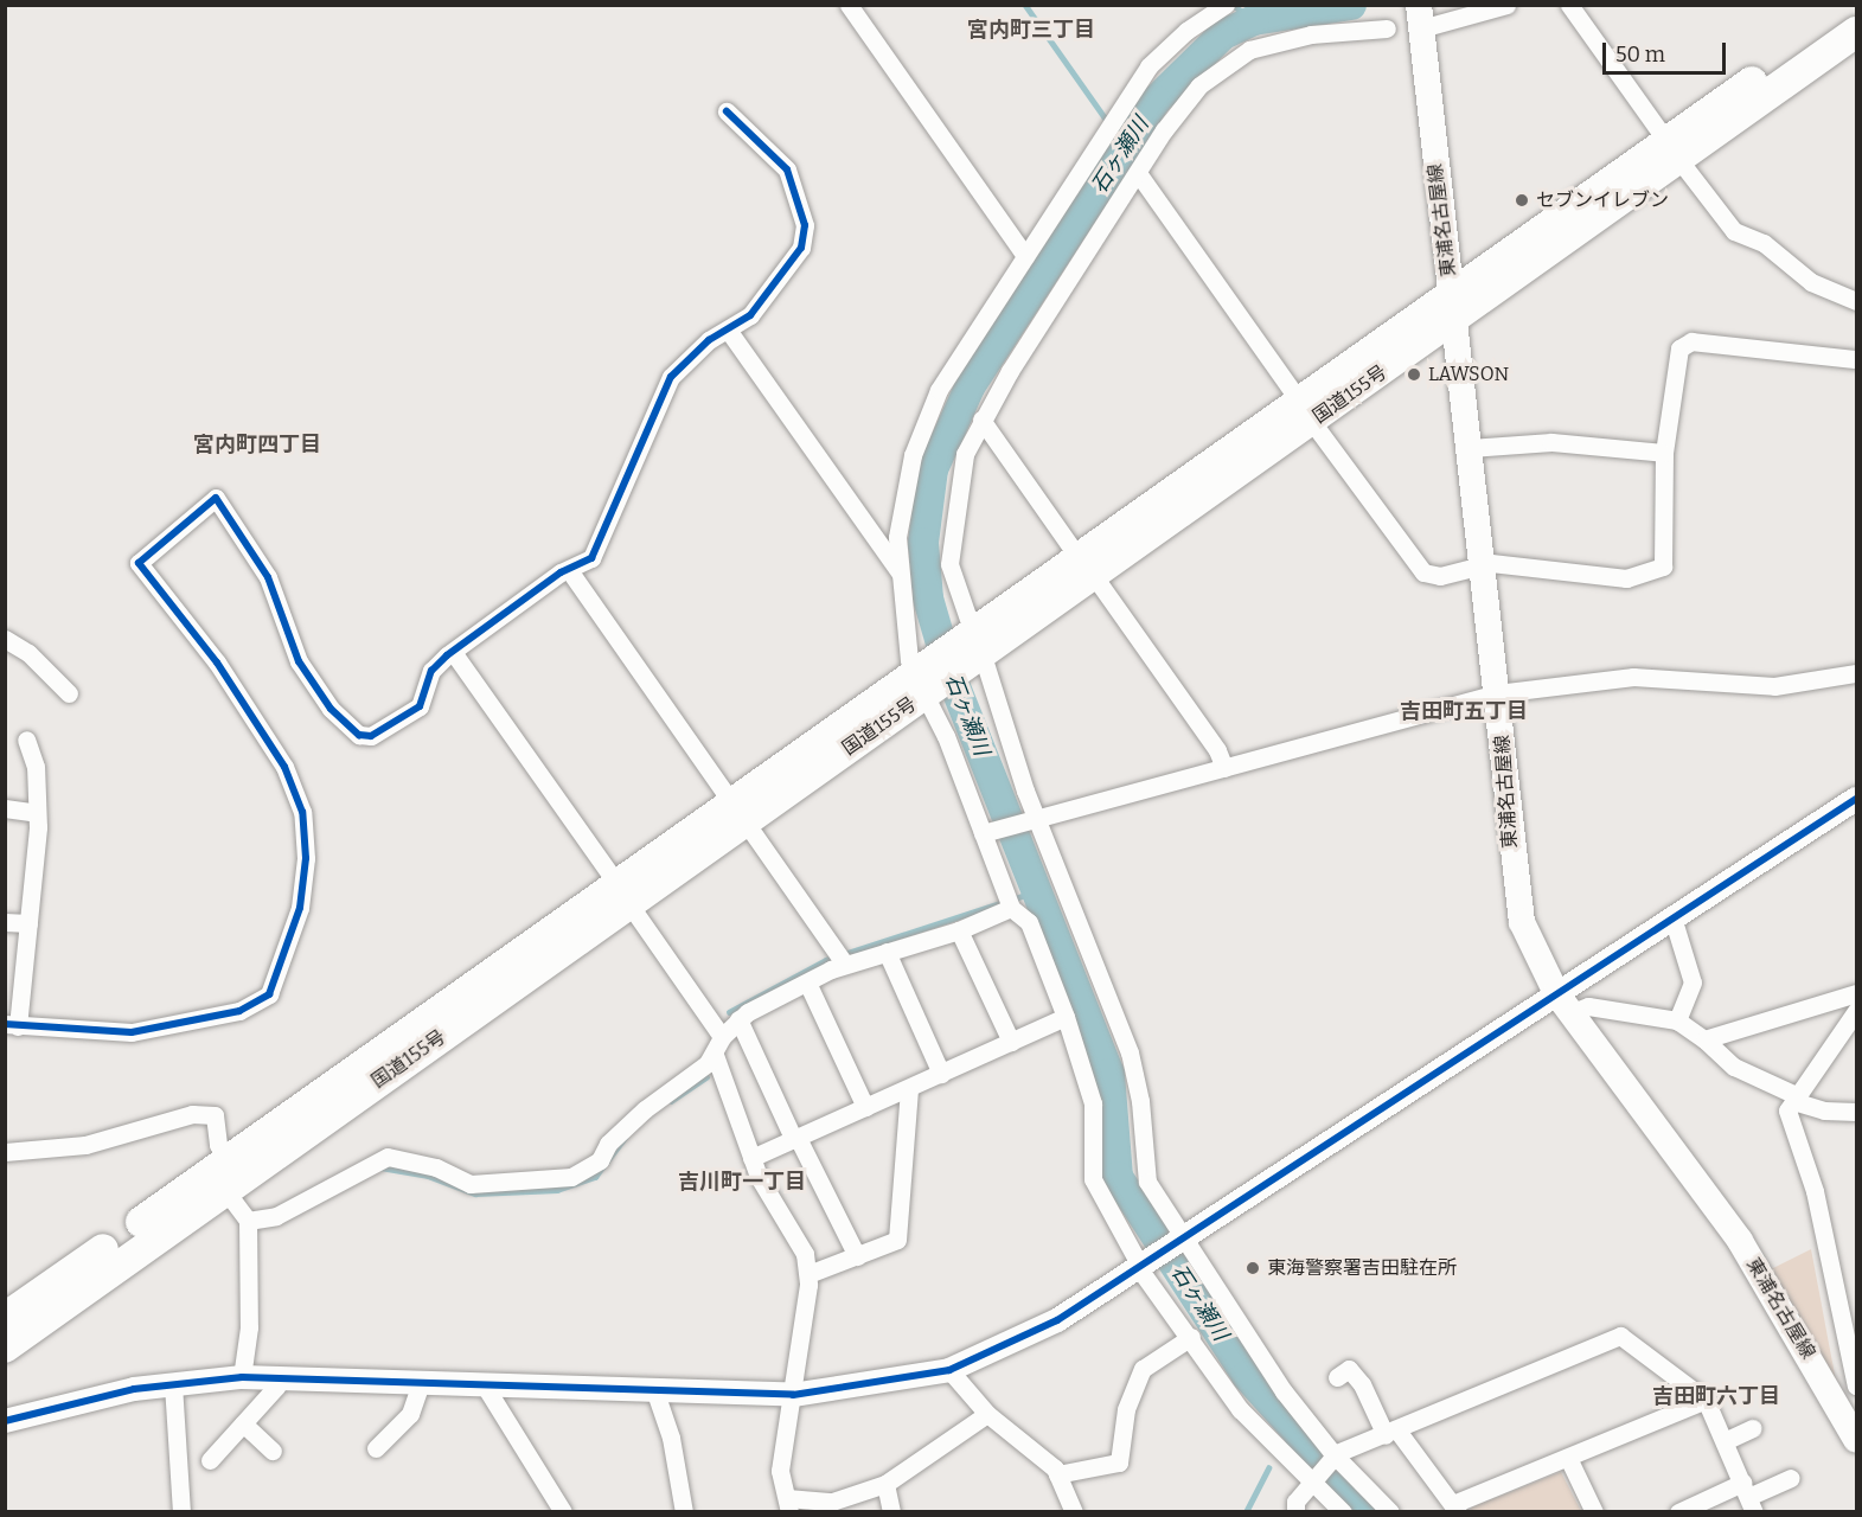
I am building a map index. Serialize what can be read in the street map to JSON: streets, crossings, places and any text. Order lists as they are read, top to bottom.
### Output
{
  "streets": {
    "highway": ["国道155号"],
    "main road": ["東浦名古屋線"]
  },
  "crossings": [
    ["東浦名古屋線", "国道155号"]
  ],
  "districts": [
    "宮内町三丁目",
    "宮内町四丁目",
    "吉田町五丁目",
    "吉川町一丁目",
    "吉田町六丁目"
  ],
  "water": ["石ヶ瀬川"],
  "places": ["セブンイレブン", "LAWSON", "東海警察署吉田駐在所"],
  "scale_bar": "50 m"
}
